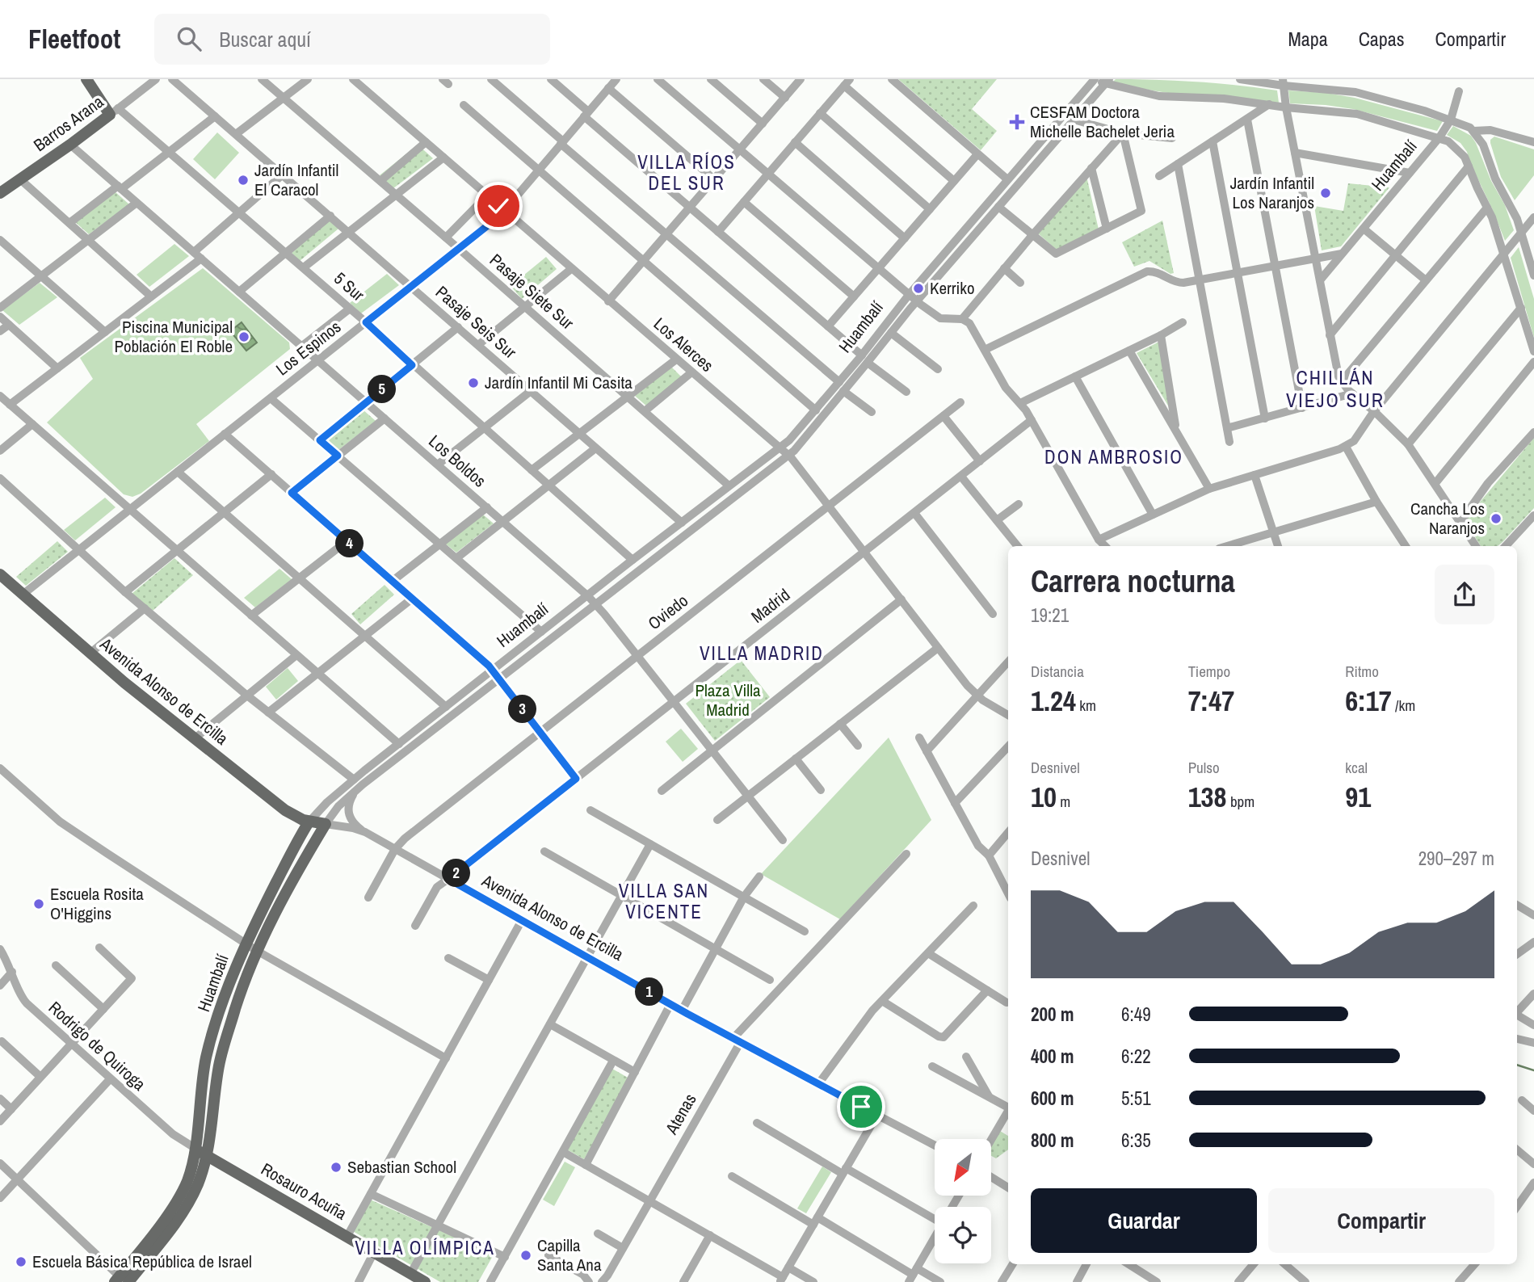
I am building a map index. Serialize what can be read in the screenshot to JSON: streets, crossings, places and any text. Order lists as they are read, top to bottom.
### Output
{
  "streets": {
    "main road": [
      "Barros Arana",
      "Huambalí",
      "Avenida Alonso de Ercilla",
      "Rosauro Acuña"
    ],
    "street": [
      "5 Sur",
      "Pasaje Siete Sur",
      "Pasaje Seis Sur",
      "Los Alerces",
      "Los Espinos",
      "Los Boldos",
      "Madrid",
      "Oviedo",
      "Rodrigo de Quiroga",
      "Atenas"
    ]
  },
  "crossings": [
    ["Barros Arana", "5 Sur"],
    ["Barros Arana", "Los Boldos"],
    ["Huambalí", "5 Sur"],
    ["Huambalí", "Pasaje Siete Sur"],
    ["Huambalí", "Pasaje Seis Sur"],
    ["Huambalí", "Los Alerces"],
    ["Huambalí", "Los Boldos"],
    ["Huambalí", "Avenida Alonso de Ercilla"],
    ["Huambalí", "Rodrigo de Quiroga"],
    ["Huambalí", "Rosauro Acuña"],
    ["5 Sur", "Los Espinos"],
    ["Pasaje Siete Sur", "Los Espinos"],
    ["Pasaje Seis Sur", "Los Espinos"],
    ["Los Alerces", "Los Espinos"],
    ["Los Alerces", "Madrid"],
    ["Los Alerces", "Oviedo"],
    ["Los Espinos", "Los Boldos"],
    ["Los Espinos", "Avenida Alonso de Ercilla"],
    ["Los Boldos", "Madrid"],
    ["Los Boldos", "Oviedo"],
    ["Madrid", "Avenida Alonso de Ercilla"],
    ["Oviedo", "Avenida Alonso de Ercilla"],
    ["Avenida Alonso de Ercilla", "Atenas"],
    ["Rodrigo de Quiroga", "Rosauro Acuña"]
  ],
  "districts": [
    "VILLA RÍOS DEL SUR",
    "CHILLÁN VIEJO SUR",
    "DON AMBROSIO",
    "VILLA MADRID",
    "VILLA SAN VICENTE",
    "VILLA OLÍMPICA"
  ],
  "parks": ["Plaza Villa Madrid"],
  "places": {
    "health": ["CESFAM Doctora Michelle Bachelet Jeria"],
    "other": [
      "Jardín Infantil El Caracol",
      "Jardín Infantil Los Naranjos",
      "Kerriko",
      "Piscina Municipal Población El Roble",
      "Jardín Infantil Mi Casita",
      "Cancha Los Naranjos",
      "Escuela Rosita O'Higgins",
      "Sebastian School",
      "Capilla Santa Ana",
      "Escuela Básica República de Israel"
    ]
  },
  "north": "bottom left",
  "page": {
    "header": "Fleetfoot",
    "search": "Buscar aquí",
    "nav": ["Mapa", "Capas", "Compartir"],
    "pins": [
      "5",
      "4",
      "3",
      "2",
      "1"
    ],
    "heading": ["Carrera nocturna", "19:21"],
    "stats": [
      ["Distancia", "1.24 km"],
      ["Tiempo", "7:47"],
      ["Ritmo", "6:17 /km"],
      ["Desnivel", "10 m"],
      ["Pulso", "138 bpm"],
      ["kcal", "91"]
    ],
    "chart": ["Desnivel", "290–297 m"],
    "list": [
      {
        "name": "200 m",
        "note": "6:49"
      },
      {
        "name": "400 m",
        "note": "6:22"
      },
      {
        "name": "600 m",
        "note": "5:51"
      },
      {
        "name": "800 m",
        "note": "6:35"
      }
    ],
    "buttons": ["Guardar", "Compartir"]
  }
}
